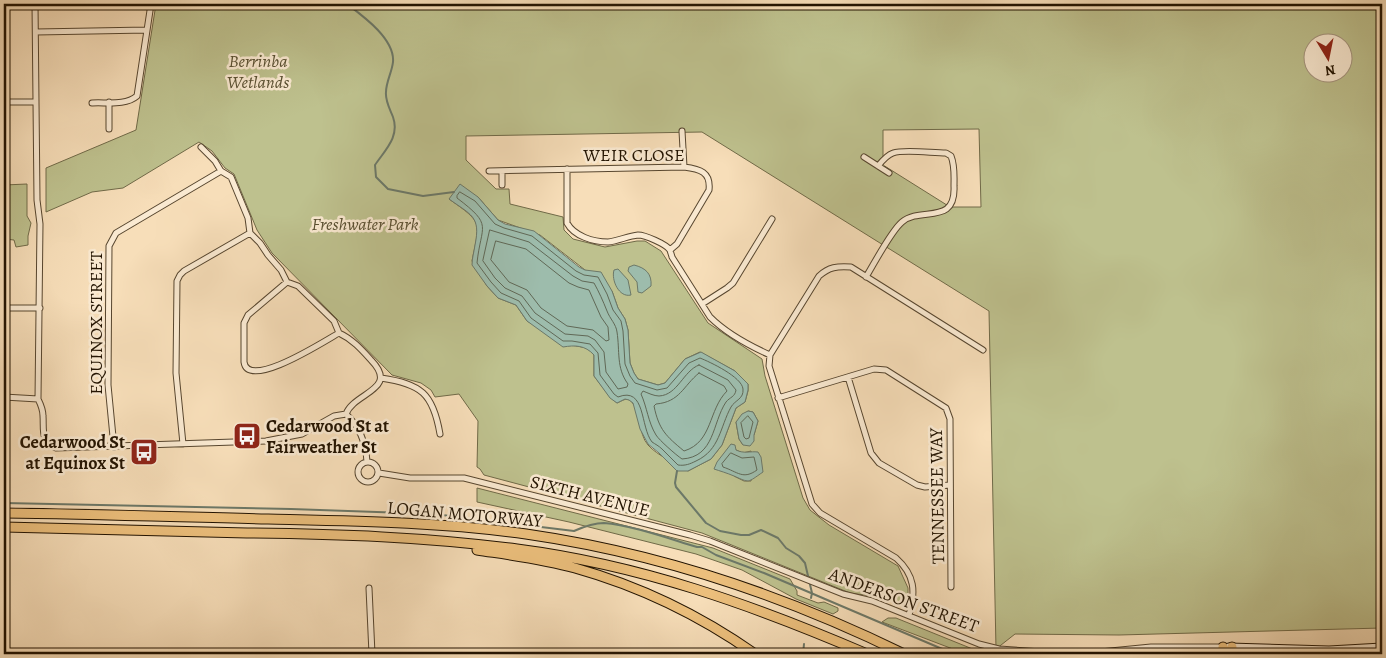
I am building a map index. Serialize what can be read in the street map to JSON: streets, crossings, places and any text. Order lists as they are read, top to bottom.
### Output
{
  "streets": {
    "highway": ["LOGAN MOTORWAY"],
    "street": [
      "WEIR CLOSE",
      "EQUINOX STREET",
      "SIXTH AVENUE",
      "TENNESSEE WAY",
      "ANDERSON STREET"
    ]
  },
  "crossings": [
    ["SIXTH AVENUE", "ANDERSON STREET"]
  ],
  "parks": ["Berrinba Wetlands", "Freshwater Park"],
  "places": {
    "bus stop": ["Cedarwood St at Fairweather St", "Cedarwood St at Equinox St"]
  },
  "north": "bottom"
}
